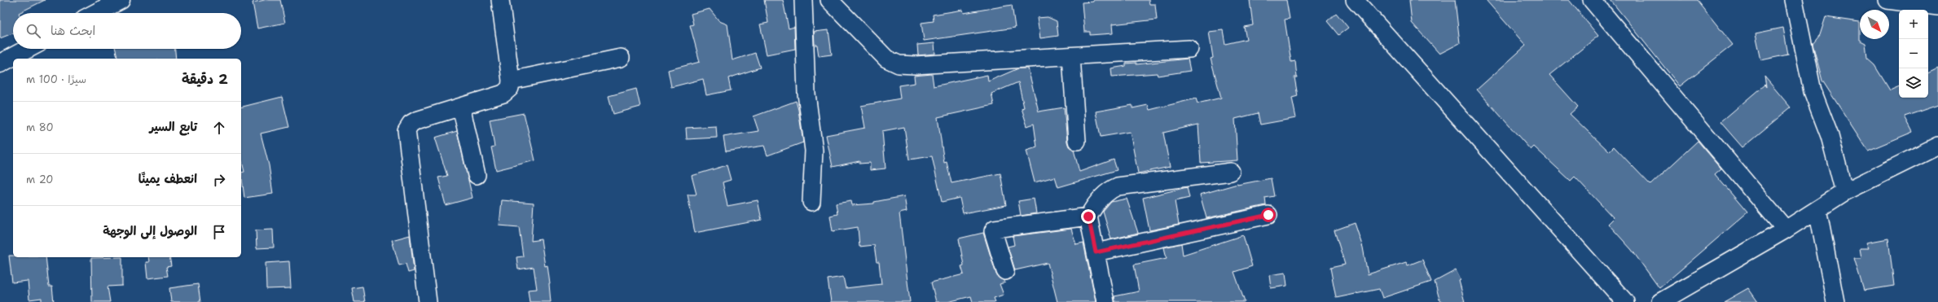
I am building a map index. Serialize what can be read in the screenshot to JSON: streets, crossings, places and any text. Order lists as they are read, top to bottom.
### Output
{
  "north": "bottom right",
  "page": {
    "map_buttons": ["+", "−"],
    "search": "ابحث هنا",
    "heading": ["2 دقيقة", "سيرًا · 100 m"],
    "list": [
      ["تابع السير", "80 m"],
      ["انعطف يمينًا", "20 m"],
      "الوصول إلى الوجهة"
    ]
  }
}
